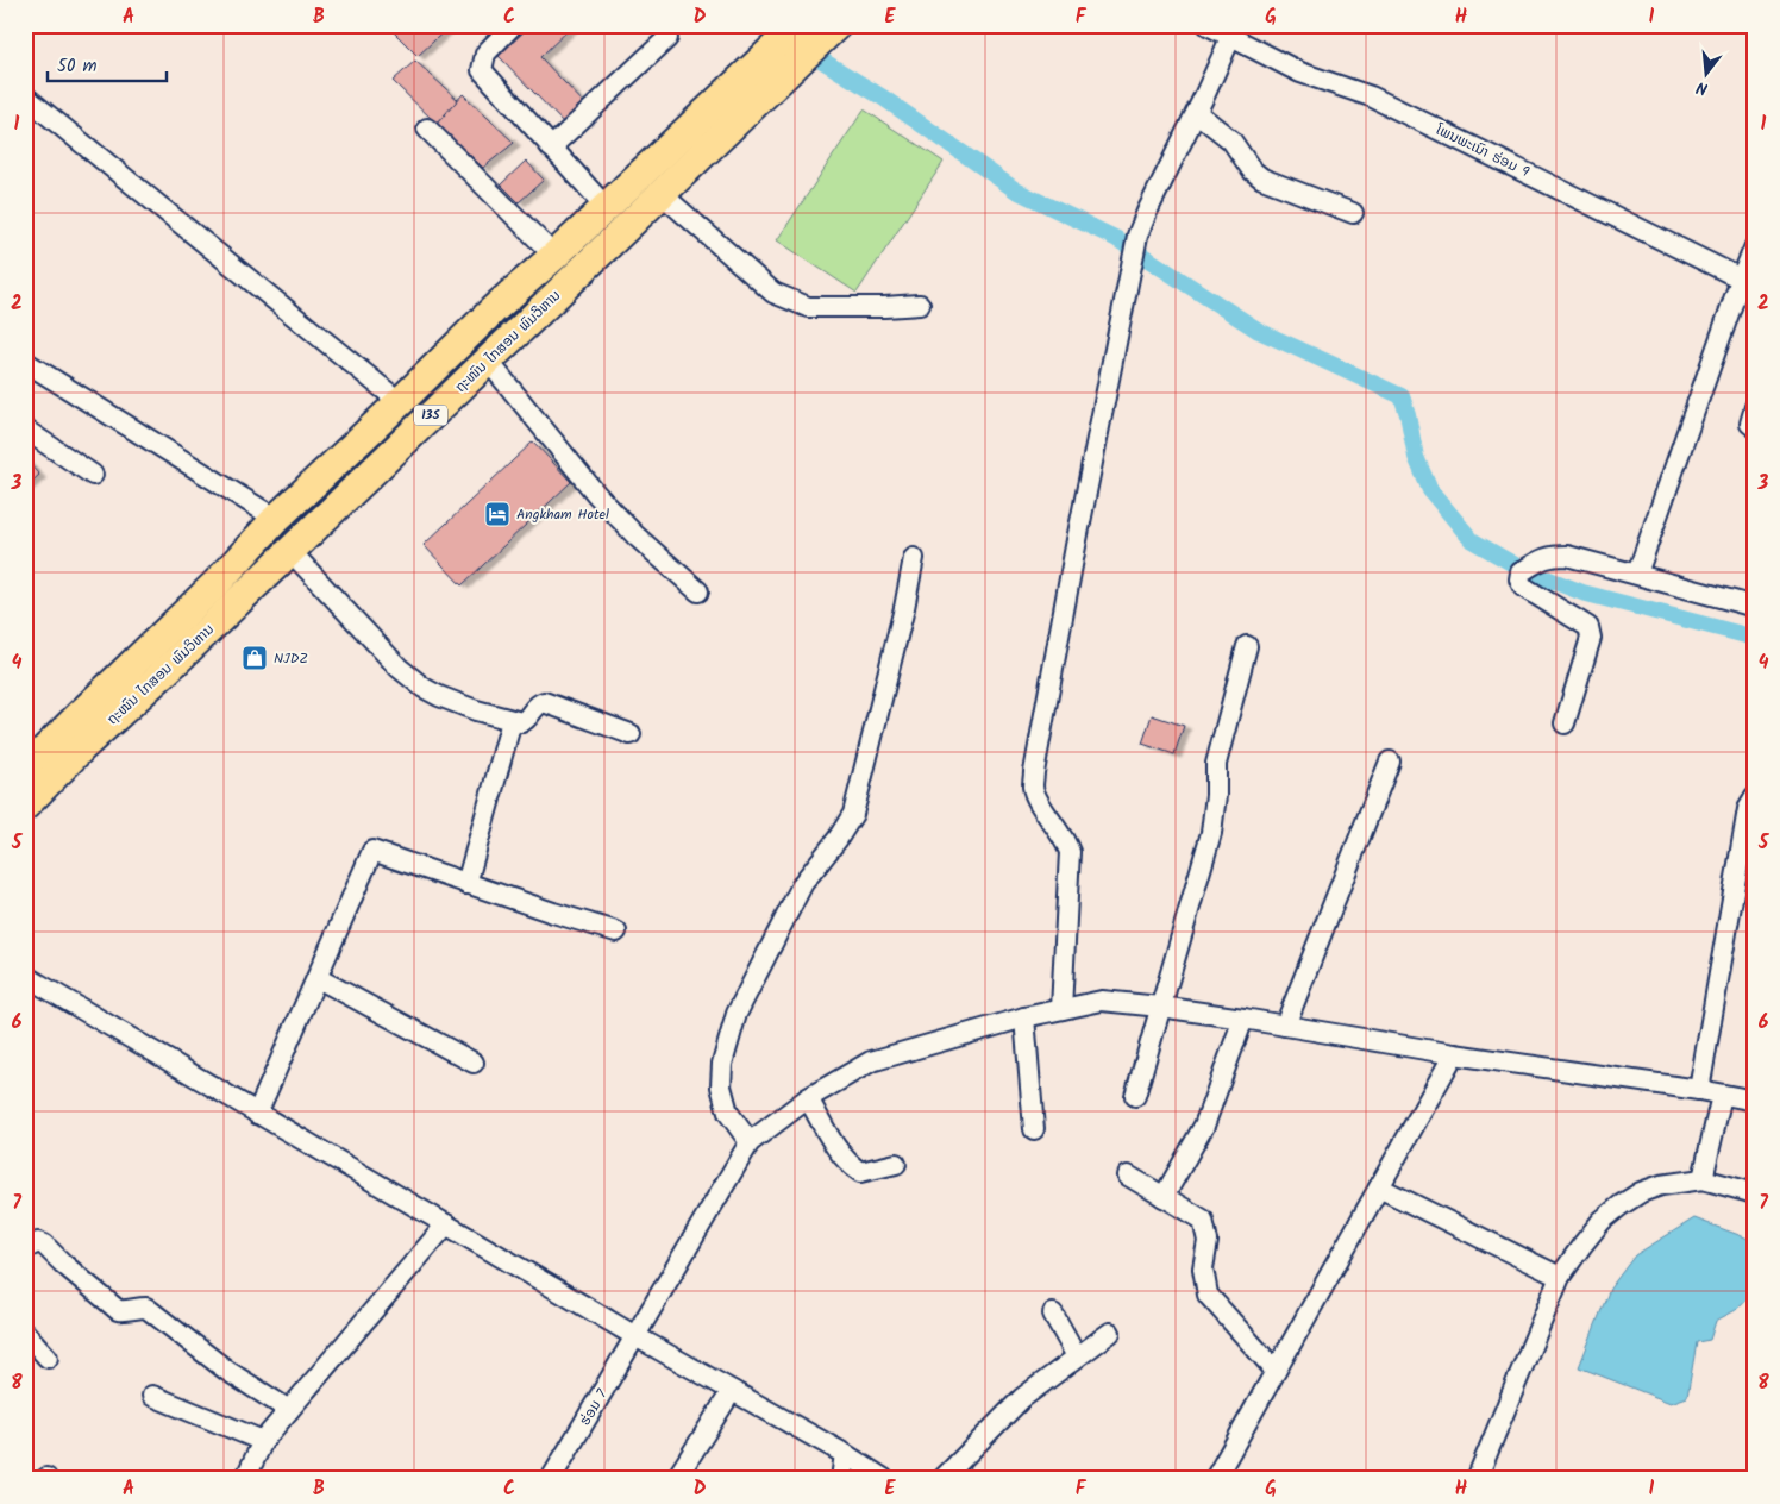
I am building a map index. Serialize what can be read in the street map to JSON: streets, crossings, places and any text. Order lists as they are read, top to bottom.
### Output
{
  "streets": {
    "highway": ["ຖະໜົນ ໄກສອນ ພົມວິຫານ", "13S"],
    "street": ["ໂພນພະເນົາ ຮ່ອມ 9", "ຮ່ອມ 7"]
  },
  "places": {
    "hotel": ["Angkham Hotel"],
    "shop": ["NJDZ"]
  },
  "scale_bar": "50 m",
  "north": "bottom",
  "grid": {
    "columns": [
      "A",
      "B",
      "C",
      "D",
      "E",
      "F",
      "G",
      "H",
      "I"
    ],
    "rows": [
      "1",
      "2",
      "3",
      "4",
      "5",
      "6",
      "7",
      "8"
    ]
  }
}
